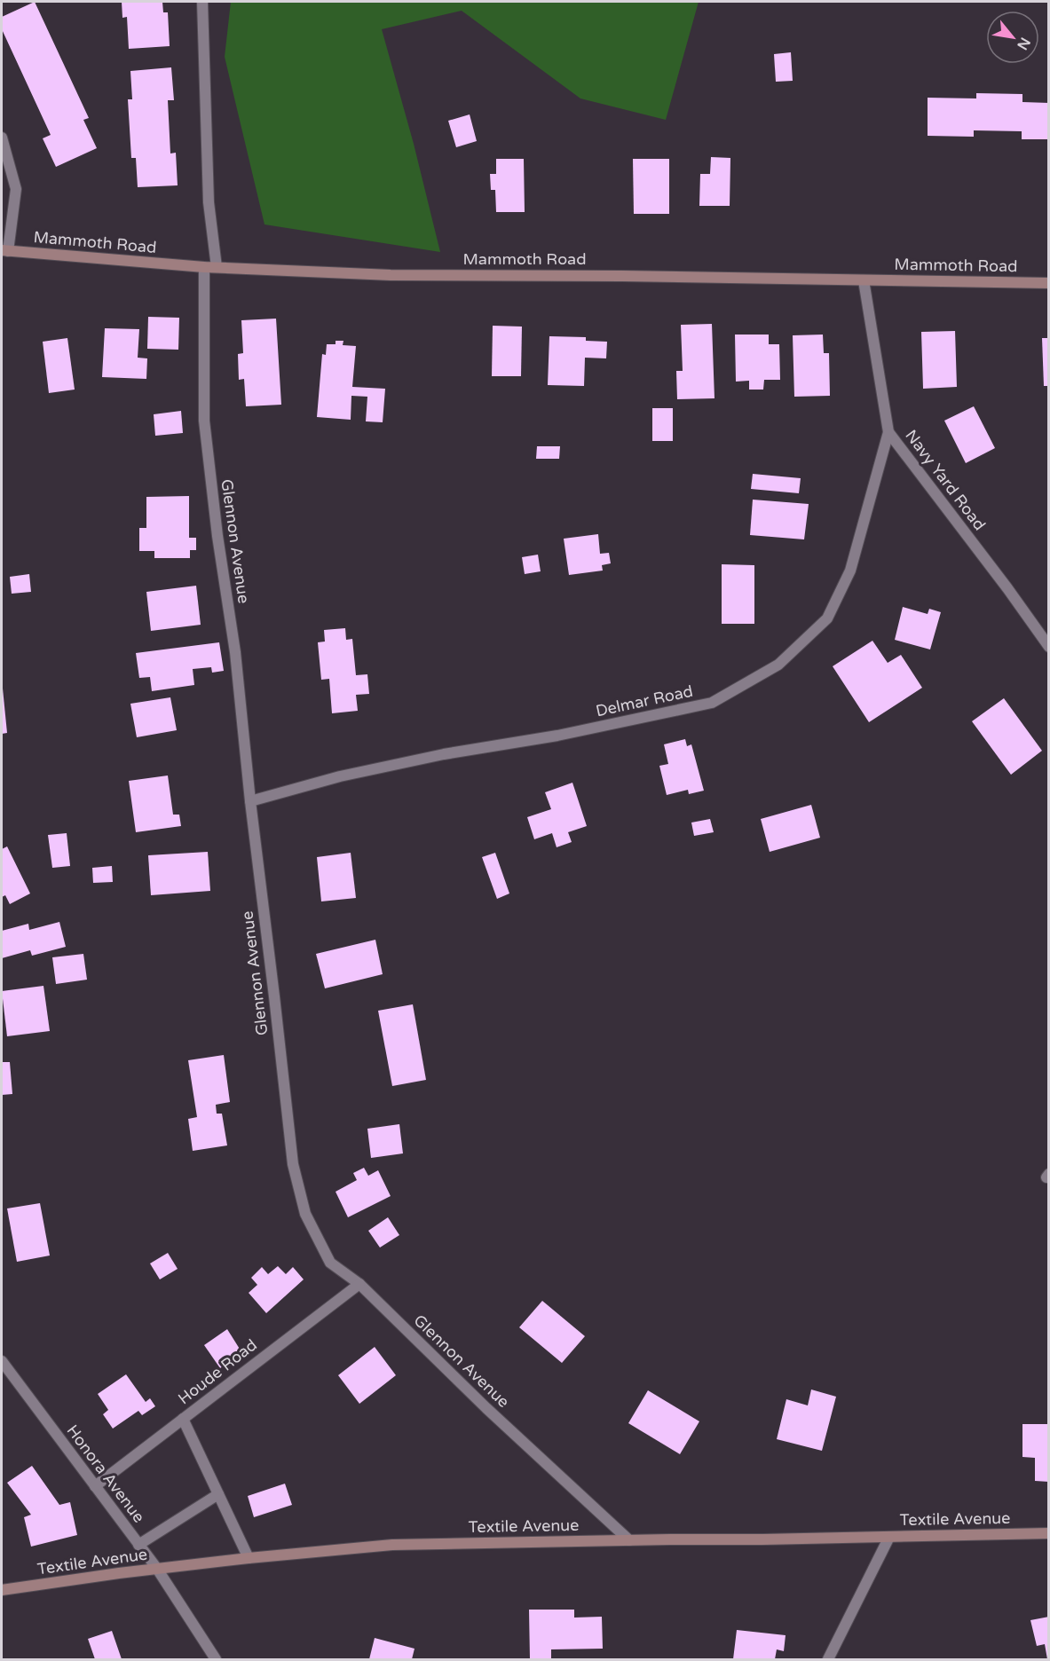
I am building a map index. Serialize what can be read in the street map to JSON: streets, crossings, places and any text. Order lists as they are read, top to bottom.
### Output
{
  "streets": {
    "main road": ["Mammoth Road", "Textile Avenue"],
    "street": [
      "Navy Yard Road",
      "Glennon Avenue",
      "Delmar Road",
      "Houde Road",
      "Honora Avenue"
    ]
  },
  "crossings": [
    ["Mammoth Road", "Navy Yard Road"],
    ["Mammoth Road", "Glennon Avenue"],
    ["Navy Yard Road", "Delmar Road"],
    ["Glennon Avenue", "Delmar Road"],
    ["Glennon Avenue", "Houde Road"],
    ["Glennon Avenue", "Textile Avenue"],
    ["Houde Road", "Honora Avenue"],
    ["Honora Avenue", "Textile Avenue"]
  ],
  "north": "bottom right"
}
